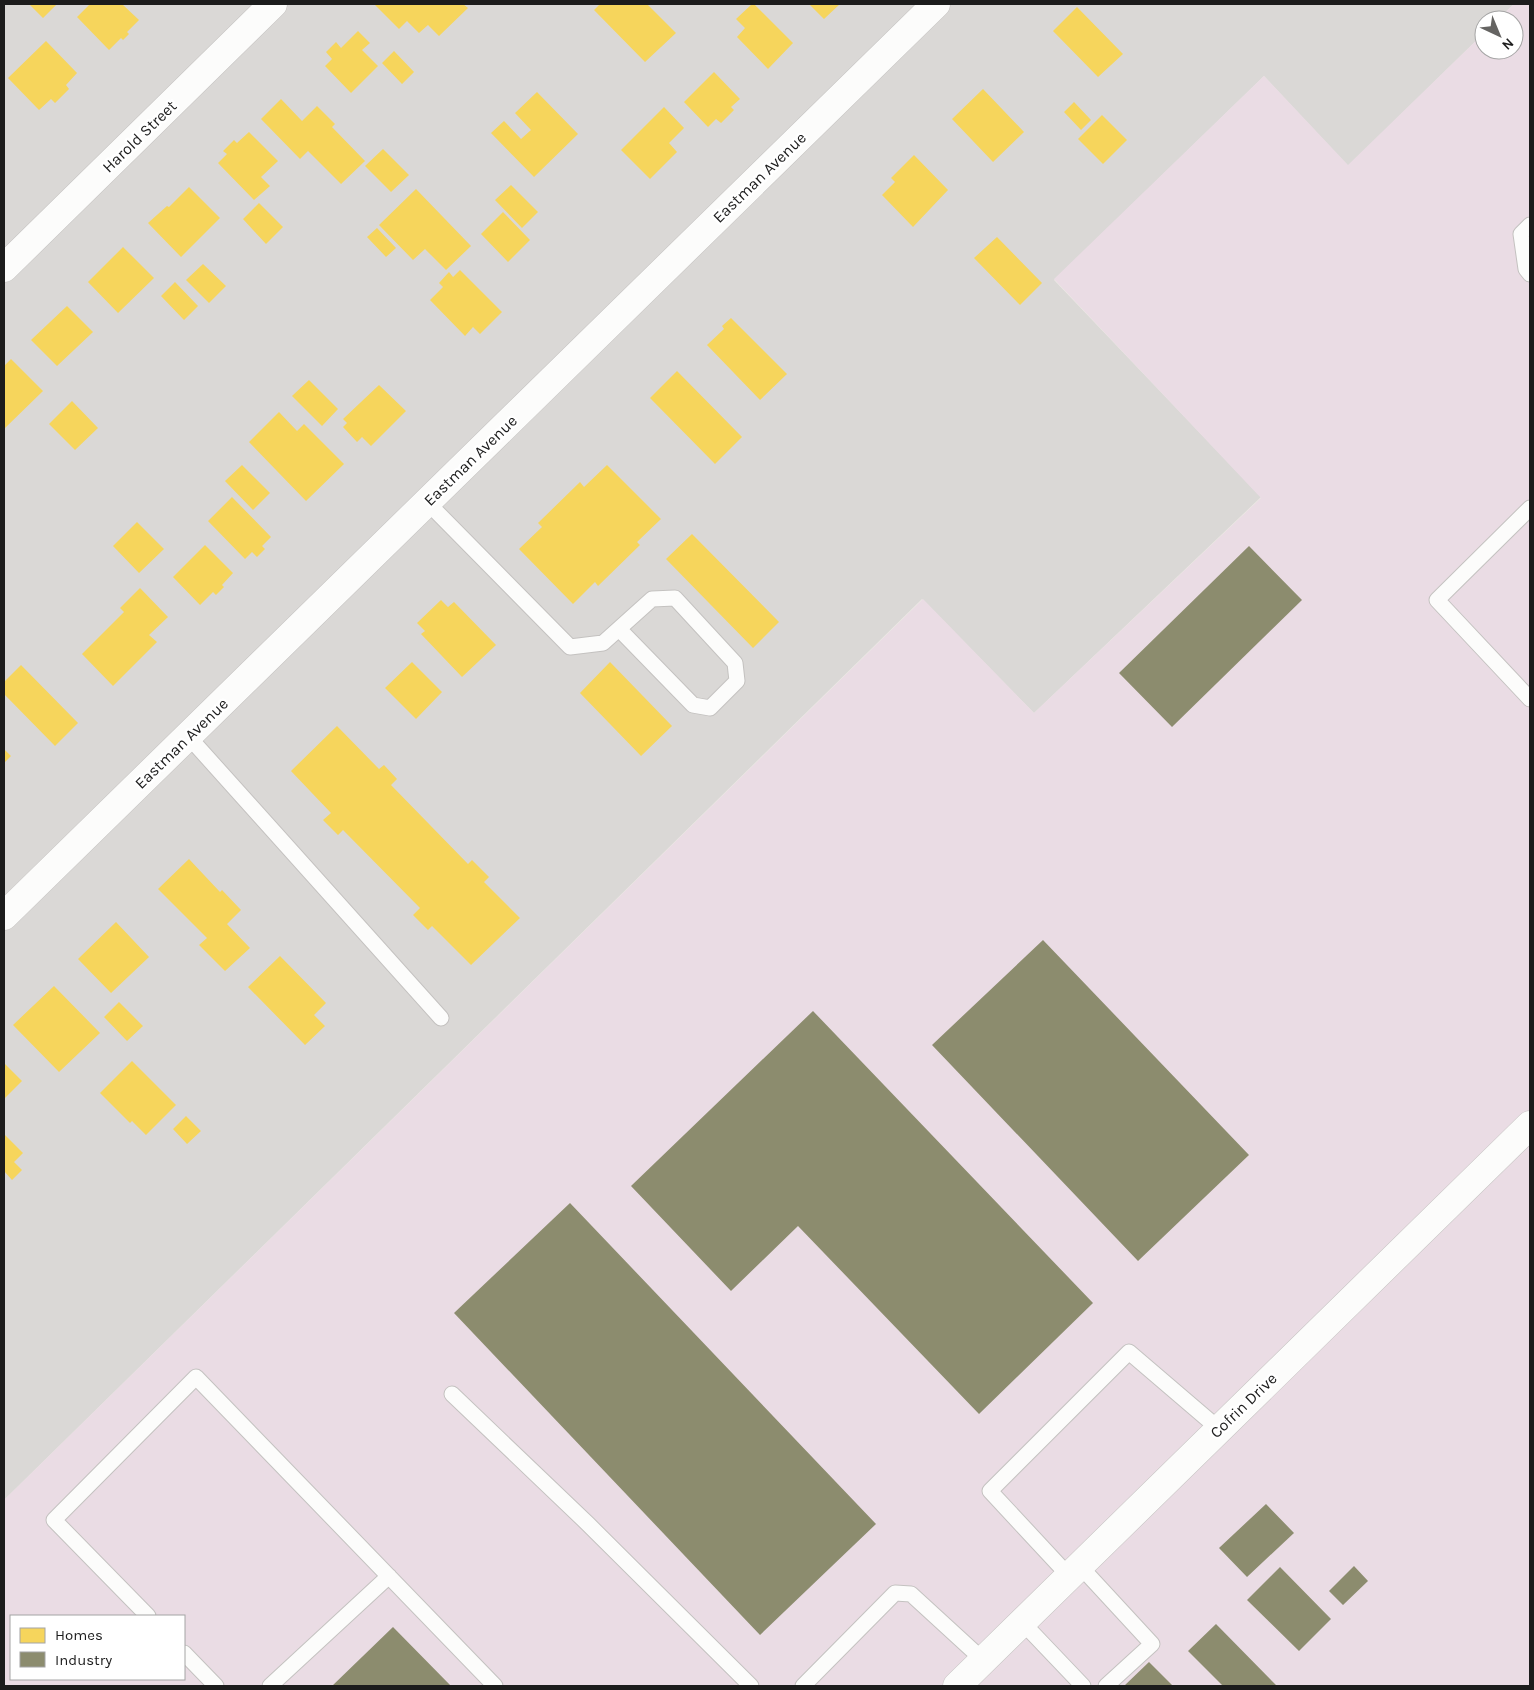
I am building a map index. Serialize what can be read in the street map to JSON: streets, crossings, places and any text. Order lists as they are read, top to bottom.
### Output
{
  "streets": {
    "street": ["Harold Street", "Eastman Avenue", "Cofrin Drive"]
  },
  "legend": ["Homes", "Industry"],
  "north": "bottom right"
}
